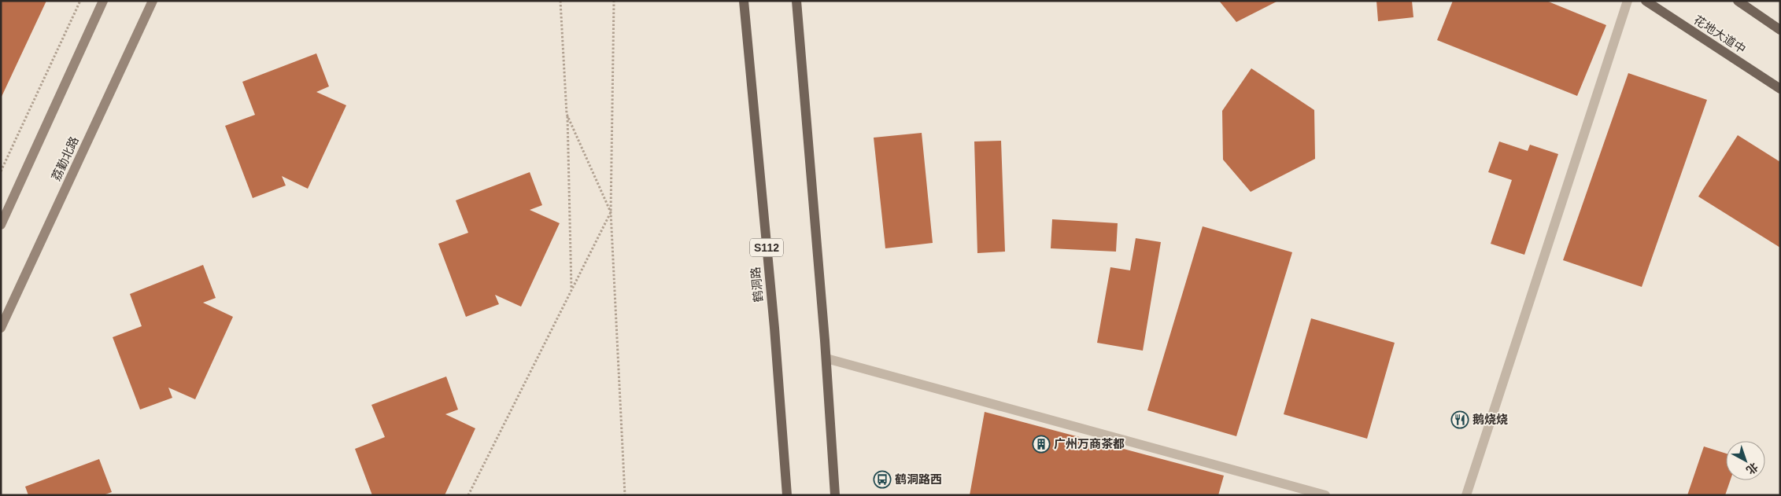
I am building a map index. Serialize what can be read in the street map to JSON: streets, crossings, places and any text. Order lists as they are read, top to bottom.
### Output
{
  "streets": {
    "main road": [
      "花地大道中",
      "荔勤北路",
      "S112",
      "鹤洞路"
    ]
  },
  "places": {
    "restaurant": ["鹅烧烧"],
    "building": ["广州万商茶都"],
    "bus stop": ["鹤洞路西"]
  },
  "north": "bottom right"
}
